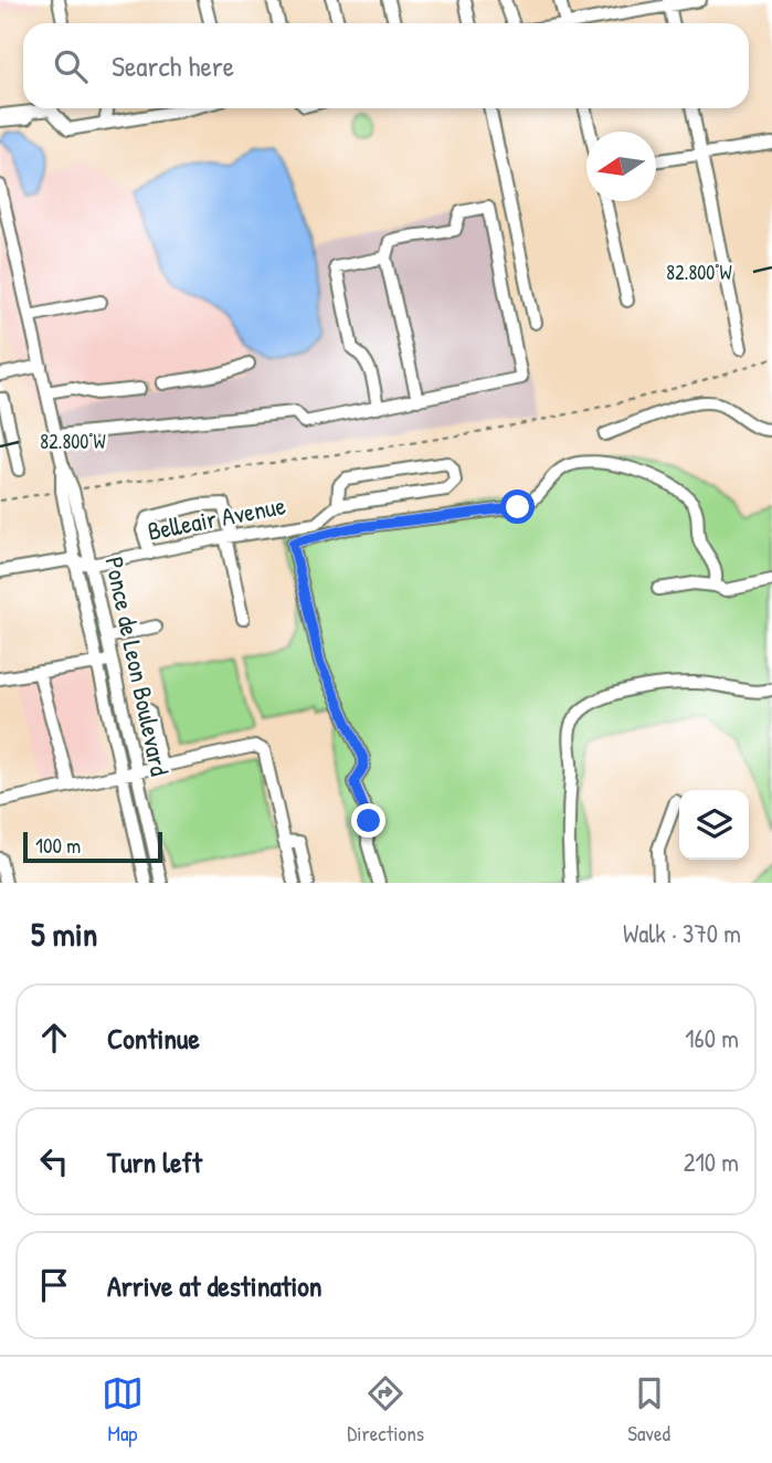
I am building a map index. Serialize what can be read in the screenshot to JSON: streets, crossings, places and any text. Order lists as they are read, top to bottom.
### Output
{
  "streets": {
    "street": ["Belleair Avenue", "Ponce de Leon Boulevard"]
  },
  "crossings": [
    ["Belleair Avenue", "Ponce de Leon Boulevard"]
  ],
  "scale_bar": "100 m",
  "north": "left",
  "page": {
    "search": "Search here",
    "scale": "100 m",
    "heading": ["5 min", "Walk · 370 m"],
    "list": [
      ["Continue", "160 m"],
      ["Turn left", "210 m"],
      "Arrive at destination"
    ],
    "nav": ["Map", "Directions", "Saved"]
  },
  "coordinates": ["82.800°W"]
}
